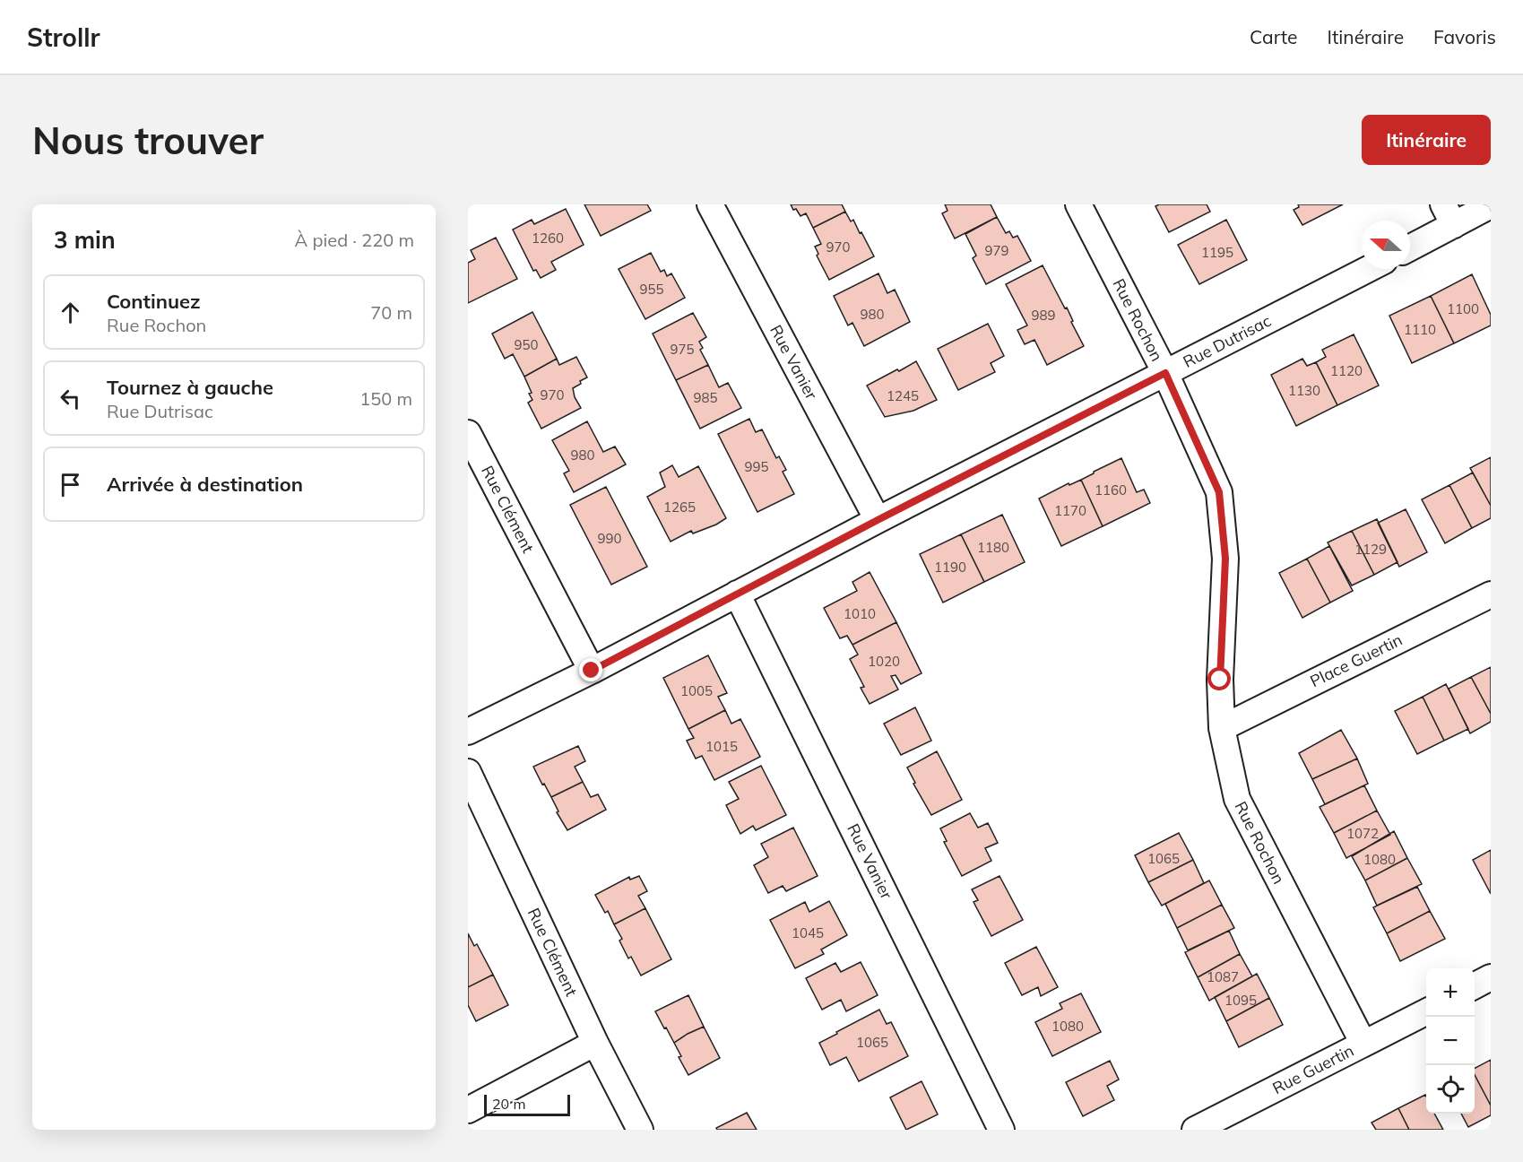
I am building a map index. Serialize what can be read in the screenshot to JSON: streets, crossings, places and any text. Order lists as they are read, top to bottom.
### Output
{
  "streets": {
    "street": [
      "Rue Rochon",
      "Rue Dutrisac",
      "Rue Vanier",
      "Rue Clément",
      "Place Guertin",
      "Rue Guertin"
    ]
  },
  "crossings": [
    ["Rue Rochon", "Rue Dutrisac"],
    ["Rue Rochon", "Place Guertin"],
    ["Rue Rochon", "Rue Guertin"],
    ["Rue Dutrisac", "Rue Vanier"],
    ["Rue Dutrisac", "Rue Clément"]
  ],
  "house_numbers": [
    "1260",
    "970",
    "979",
    "1195",
    "955",
    "1100",
    "980",
    "989",
    "1110",
    "950",
    "975",
    "1120",
    "1130",
    "970",
    "1245",
    "985",
    "980",
    "995",
    "1160",
    "1265",
    "1170",
    "990",
    "1180",
    "1129",
    "1190",
    "1010",
    "1020",
    "1005",
    "1015",
    "1072",
    "1065",
    "1080",
    "1045",
    "1087",
    "1095",
    "1080",
    "1065"
  ],
  "scale_bar": "20 m",
  "north": "left",
  "page": {
    "header": "Strollr",
    "nav": ["Carte", "Itinéraire", "Favoris"],
    "buttons": "Itinéraire",
    "title": "Nous trouver",
    "heading": ["3 min", "À pied · 220 m"],
    "list": [
      ["Continuez", "Rue Rochon", "70 m"],
      ["Tournez à gauche", "Rue Dutrisac", "150 m"],
      "Arrivée à destination"
    ],
    "map_buttons": ["+", "−"],
    "scale": "20 m"
  }
}
